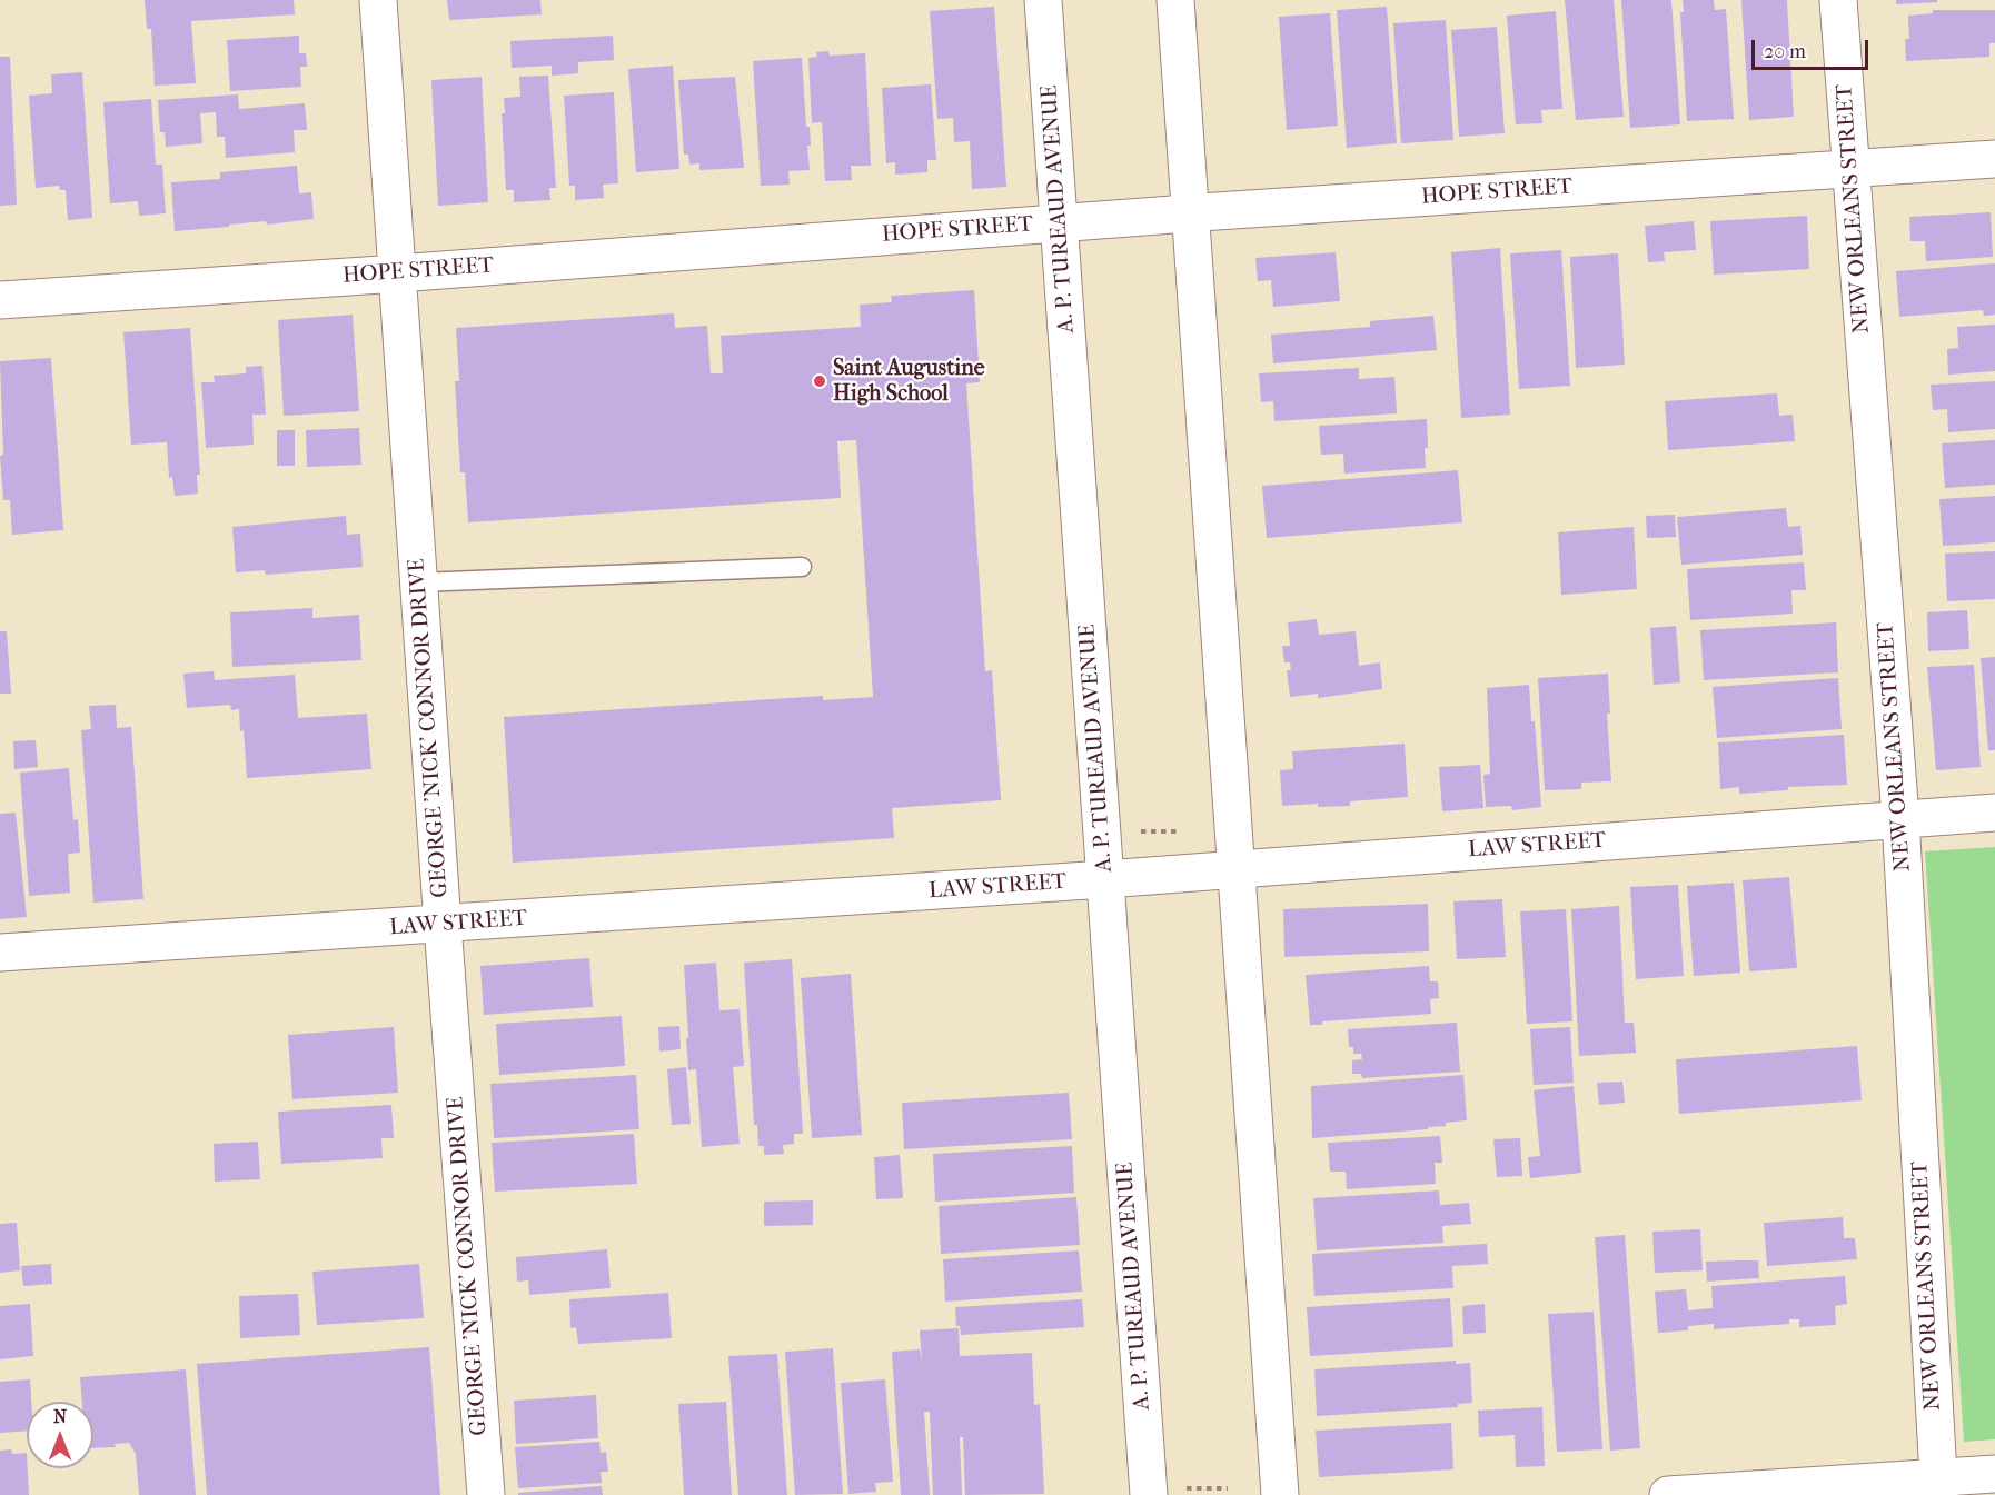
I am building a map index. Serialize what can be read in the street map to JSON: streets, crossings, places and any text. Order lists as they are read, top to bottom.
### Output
{
  "streets": {
    "street": [
      "HOPE STREET",
      "A. P. TUREAUD AVENUE",
      "NEW ORLEANS STREET",
      "GEORGE 'NICK' CONNOR DRIVE",
      "LAW STREET"
    ]
  },
  "crossings": [
    ["HOPE STREET", "A. P. TUREAUD AVENUE"],
    ["HOPE STREET", "NEW ORLEANS STREET"],
    ["HOPE STREET", "GEORGE 'NICK' CONNOR DRIVE"],
    ["A. P. TUREAUD AVENUE", "LAW STREET"],
    ["NEW ORLEANS STREET", "LAW STREET"],
    ["GEORGE 'NICK' CONNOR DRIVE", "LAW STREET"]
  ],
  "places": ["Saint Augustine High School"],
  "scale_bar": "20 m",
  "north": "top"
}
